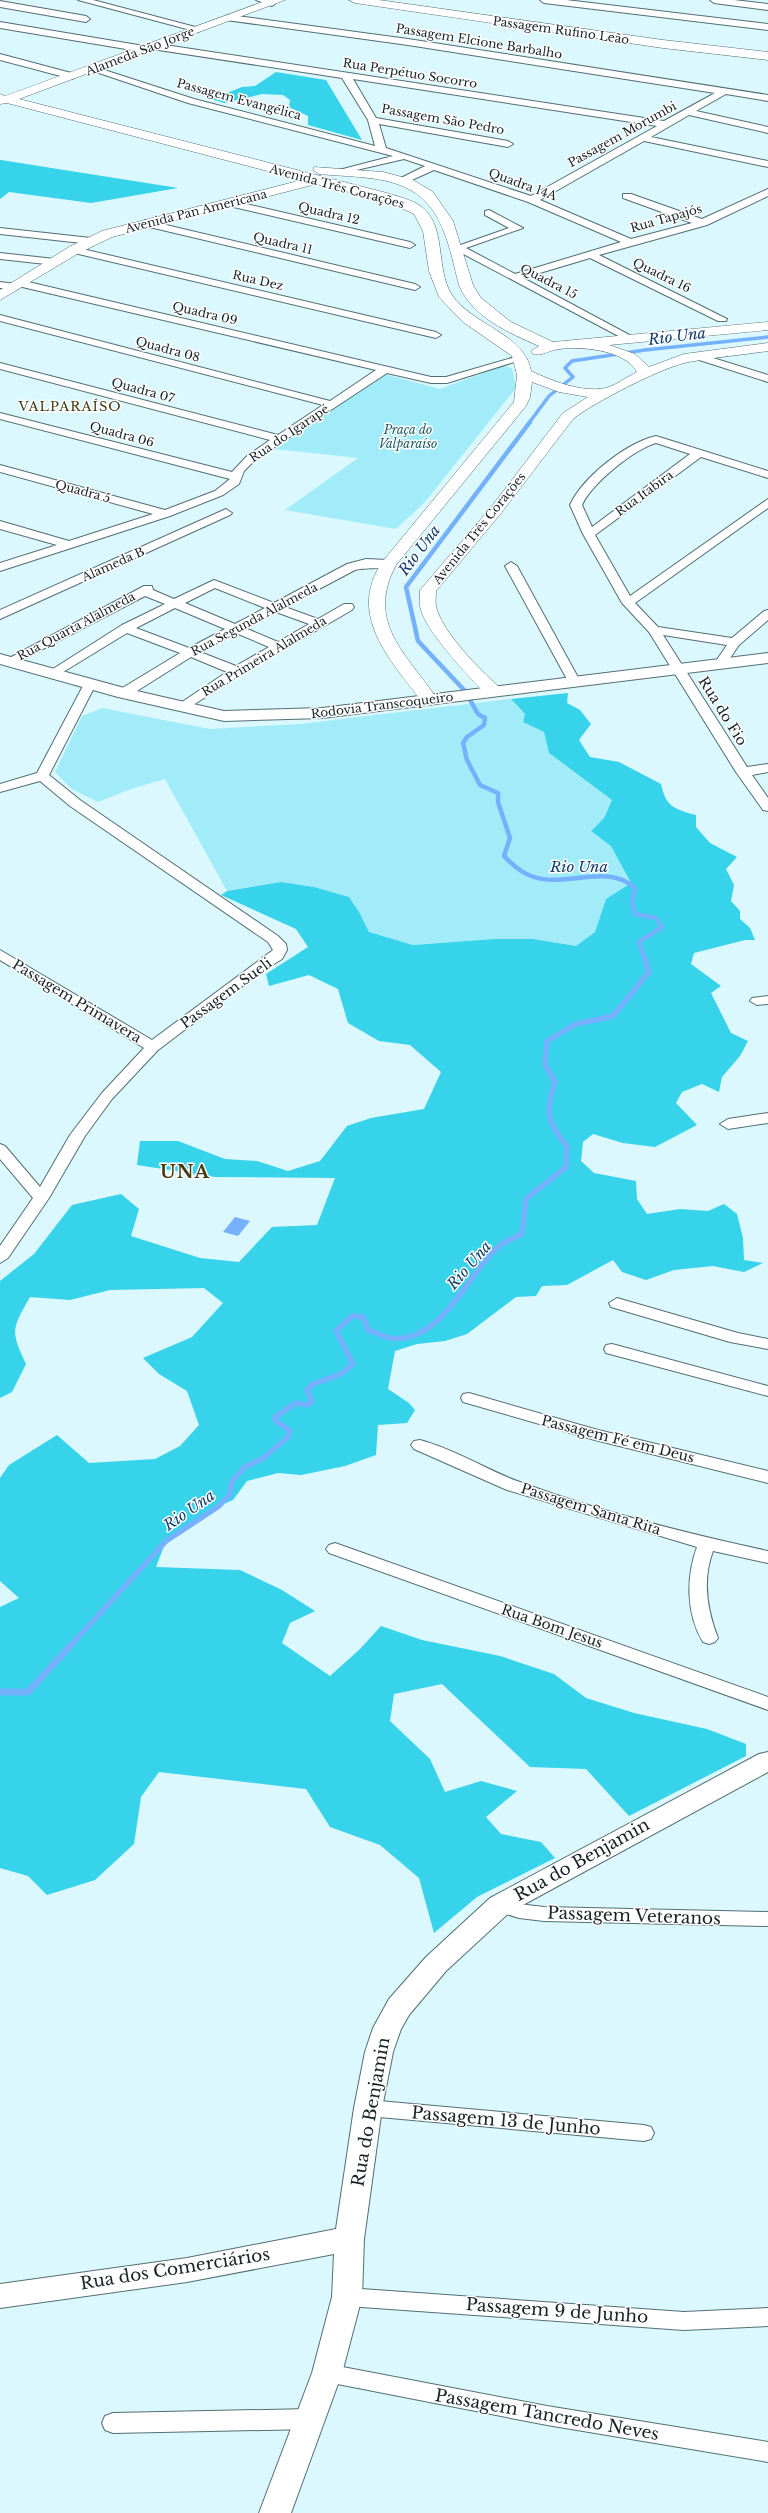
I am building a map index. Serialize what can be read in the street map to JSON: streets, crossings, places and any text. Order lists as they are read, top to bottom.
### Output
{
  "streets": {
    "main road": ["Rodovia Transcoqueiro", "Rua do Benjamin", "Rua dos Comerciários"],
    "street": [
      "Passagem Rufino Leão",
      "Passagem Elcione Barbalho",
      "Alameda São Jorge",
      "Rua Perpétuo Socorro",
      "Passagem Evangélica",
      "Passagem São Pedro",
      "Passagem Morumbi",
      "Quadra 14A",
      "Avenida Três Corações",
      "Avenida Pan Americana",
      "Quadra 12",
      "Rua Tapajós",
      "Quadra 11",
      "Quadra 16",
      "Rua Dez",
      "Quadra 15",
      "Quadra 09",
      "Quadra 08",
      "Quadra 07",
      "Rua do Igarapé",
      "Quadra 06",
      "Quadra 5",
      "Rua Itabira",
      "Alameda B",
      "Rua Segunda Alalmeda",
      "Rua Quarta Alalmeda",
      "Rua Primeira Alalmeda",
      "Rua do Fio",
      "Passagem Sueli",
      "Passagem Primavera",
      "Passagem Fé em Deus",
      "Passagem Santa Rita",
      "Rua Bom Jesus",
      "Passagem Veteranos",
      "Passagem 13 de Junho",
      "Passagem 9 de Junho",
      "Passagem Tancredo Neves"
    ]
  },
  "crossings": [
    ["Passagem Elcione Barbalho", "Alameda São Jorge"],
    ["Passagem Elcione Barbalho", "Passagem Morumbi"],
    ["Alameda São Jorge", "Rua Perpétuo Socorro"],
    ["Alameda São Jorge", "Passagem Evangélica"],
    ["Alameda São Jorge", "Avenida Três Corações"],
    ["Rua Perpétuo Socorro", "Passagem Morumbi"],
    ["Passagem Evangélica", "Quadra 14A"],
    ["Passagem Evangélica", "Avenida Pan Americana"],
    ["Passagem Morumbi", "Quadra 14A"],
    ["Quadra 14A", "Avenida Pan Americana"],
    ["Quadra 14A", "Rua Tapajós"],
    ["Avenida Três Corações", "Avenida Pan Americana"],
    ["Avenida Três Corações", "Quadra 15"],
    ["Avenida Três Corações", "Rodovia Transcoqueiro"],
    ["Avenida Pan Americana", "Quadra 12"],
    ["Avenida Pan Americana", "Quadra 11"],
    ["Avenida Pan Americana", "Rua Dez"],
    ["Avenida Pan Americana", "Quadra 09"],
    ["Rua Tapajós", "Quadra 16"],
    ["Rua Tapajós", "Quadra 15"],
    ["Quadra 09", "Rua do Igarapé"],
    ["Quadra 08", "Rua do Igarapé"],
    ["Quadra 07", "Rua do Igarapé"],
    ["Rua do Igarapé", "Quadra 06"],
    ["Rua do Igarapé", "Quadra 5"],
    ["Rua Itabira", "Rua do Fio"],
    ["Rua Segunda Alalmeda", "Rodovia Transcoqueiro"],
    ["Rua Quarta Alalmeda", "Rodovia Transcoqueiro"],
    ["Rua Primeira Alalmeda", "Rodovia Transcoqueiro"],
    ["Rodovia Transcoqueiro", "Rua do Fio"],
    ["Passagem Sueli", "Passagem Primavera"],
    ["Rua do Benjamin", "Passagem Veteranos"],
    ["Rua do Benjamin", "Passagem 13 de Junho"],
    ["Rua do Benjamin", "Rua dos Comerciários"],
    ["Rua do Benjamin", "Passagem 9 de Junho"],
    ["Rua do Benjamin", "Passagem Tancredo Neves"]
  ],
  "districts": ["VALPARAÍSO", "UNA"],
  "water": ["Rio Una"],
  "parks": ["Praça do Valparaíso"]
}
